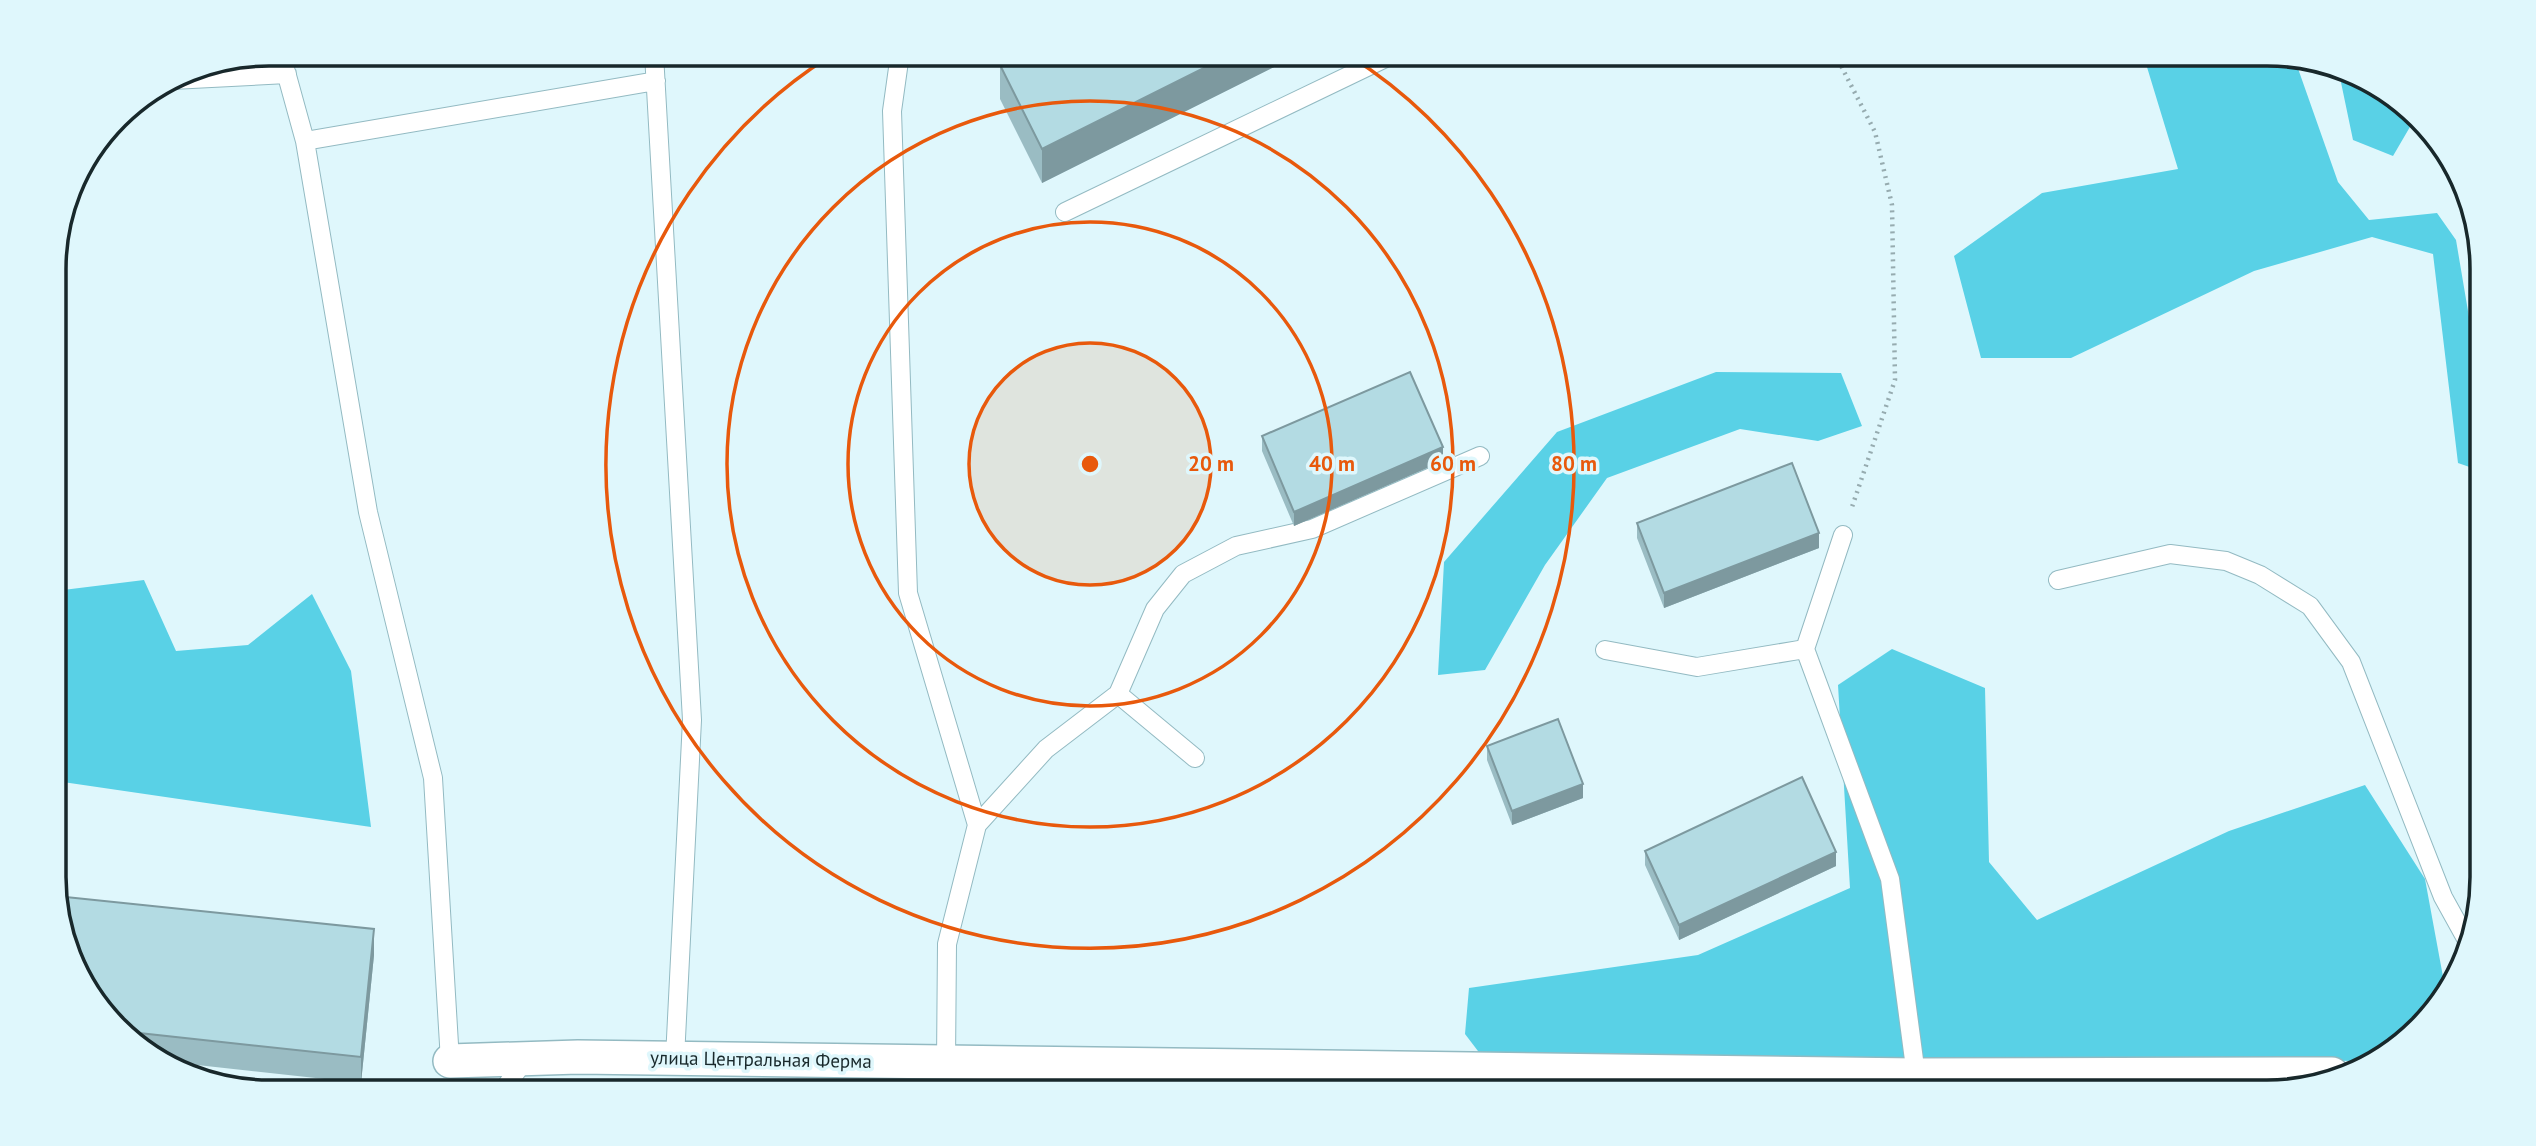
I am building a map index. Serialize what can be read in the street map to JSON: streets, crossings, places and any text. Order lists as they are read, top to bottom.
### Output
{
  "streets": {
    "street": ["улица Центральная Ферма"]
  },
  "rings": [
    "20 m",
    "40 m",
    "60 m",
    "80 m"
  ]
}
